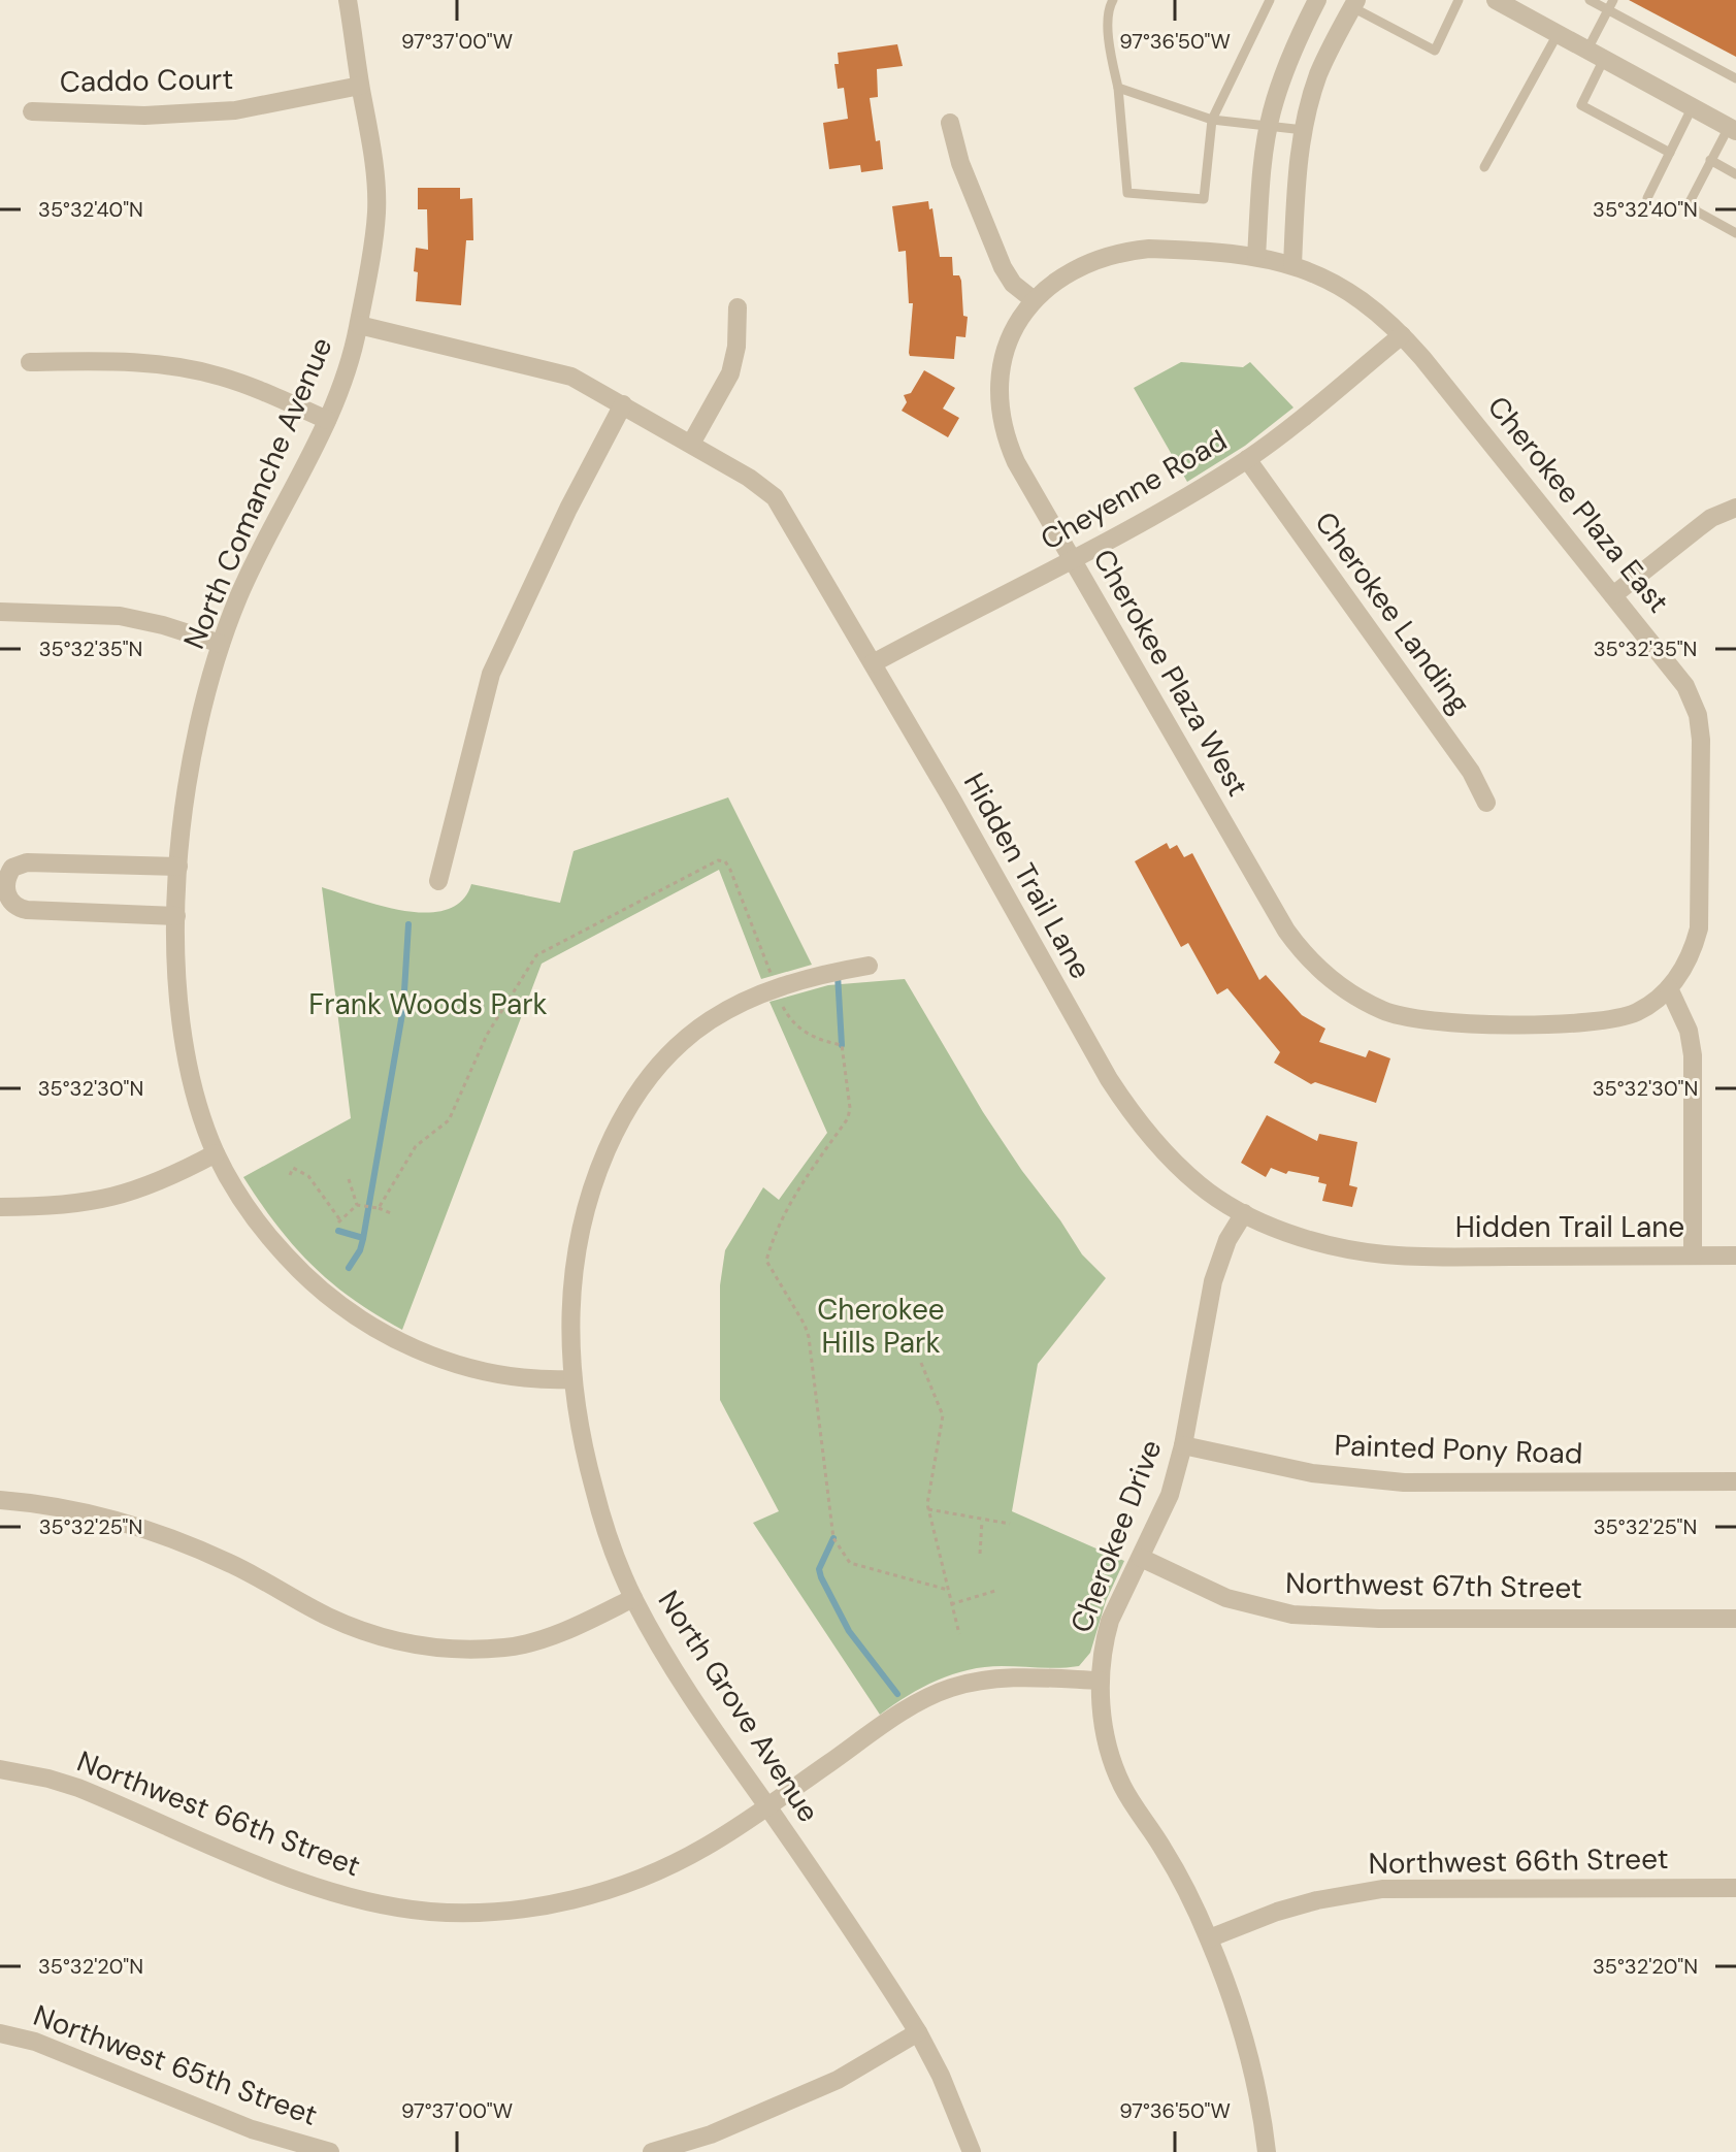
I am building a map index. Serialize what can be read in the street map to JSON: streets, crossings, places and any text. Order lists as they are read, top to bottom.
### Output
{
  "streets": {
    "street": [
      "Caddo Court",
      "Cheyenne Road",
      "North Comanche Avenue",
      "Cherokee Plaza East",
      "Cherokee Landing",
      "Cherokee Plaza West",
      "Hidden Trail Lane",
      "Painted Pony Road",
      "Cherokee Drive",
      "Northwest 67th Street",
      "North Grove Avenue",
      "Northwest 66th Street",
      "Northwest 65th Street"
    ]
  },
  "crossings": [
    ["Caddo Court", "North Comanche Avenue"],
    ["Cheyenne Road", "Cherokee Plaza East"],
    ["Cheyenne Road", "Cherokee Landing"],
    ["Cheyenne Road", "Cherokee Plaza West"],
    ["Cheyenne Road", "Hidden Trail Lane"],
    ["North Comanche Avenue", "Hidden Trail Lane"],
    ["North Comanche Avenue", "North Grove Avenue"],
    ["Cherokee Plaza East", "Cherokee Plaza West"],
    ["Hidden Trail Lane", "Cherokee Drive"],
    ["Painted Pony Road", "Cherokee Drive"],
    ["Cherokee Drive", "Northwest 67th Street"],
    ["Cherokee Drive", "Northwest 66th Street"],
    ["North Grove Avenue", "Northwest 66th Street"]
  ],
  "parks": ["Frank Woods Park", "Cherokee Hills Park"],
  "coordinates": [
    "97°37'00\"W",
    "97°36'50\"W",
    "35°32'40\"N",
    "35°32'35\"N",
    "35°32'30\"N",
    "35°32'25\"N",
    "35°32'20\"N"
  ]
}
